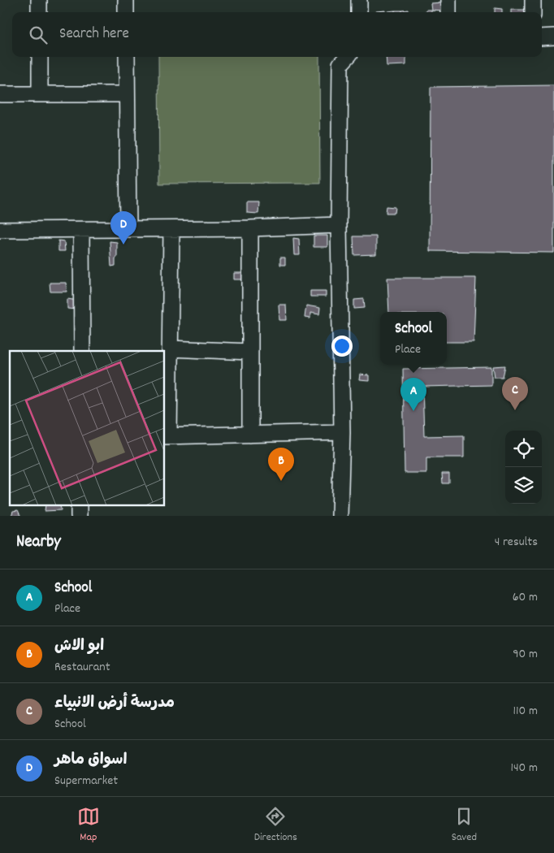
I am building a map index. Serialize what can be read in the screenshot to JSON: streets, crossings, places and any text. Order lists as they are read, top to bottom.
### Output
{
  "page": {
    "search": "Search here",
    "pins": [
      "D",
      "C",
      "A",
      "B"
    ],
    "popup": ["School", "Place"],
    "heading": ["Nearby", "4 results"],
    "list": [
      {
        "mark": "A",
        "name": "School",
        "note": "Place",
        "value": "60 m"
      },
      {
        "mark": "B",
        "name": "ابو الاش",
        "note": "Restaurant",
        "value": "90 m"
      },
      {
        "mark": "C",
        "name": "مدرسة أرض الانبياء",
        "note": "School",
        "value": "110 m"
      },
      {
        "mark": "D",
        "name": "اسواق ماهر",
        "note": "Supermarket",
        "value": "140 m"
      }
    ],
    "nav": ["Map", "Directions", "Saved"]
  }
}
